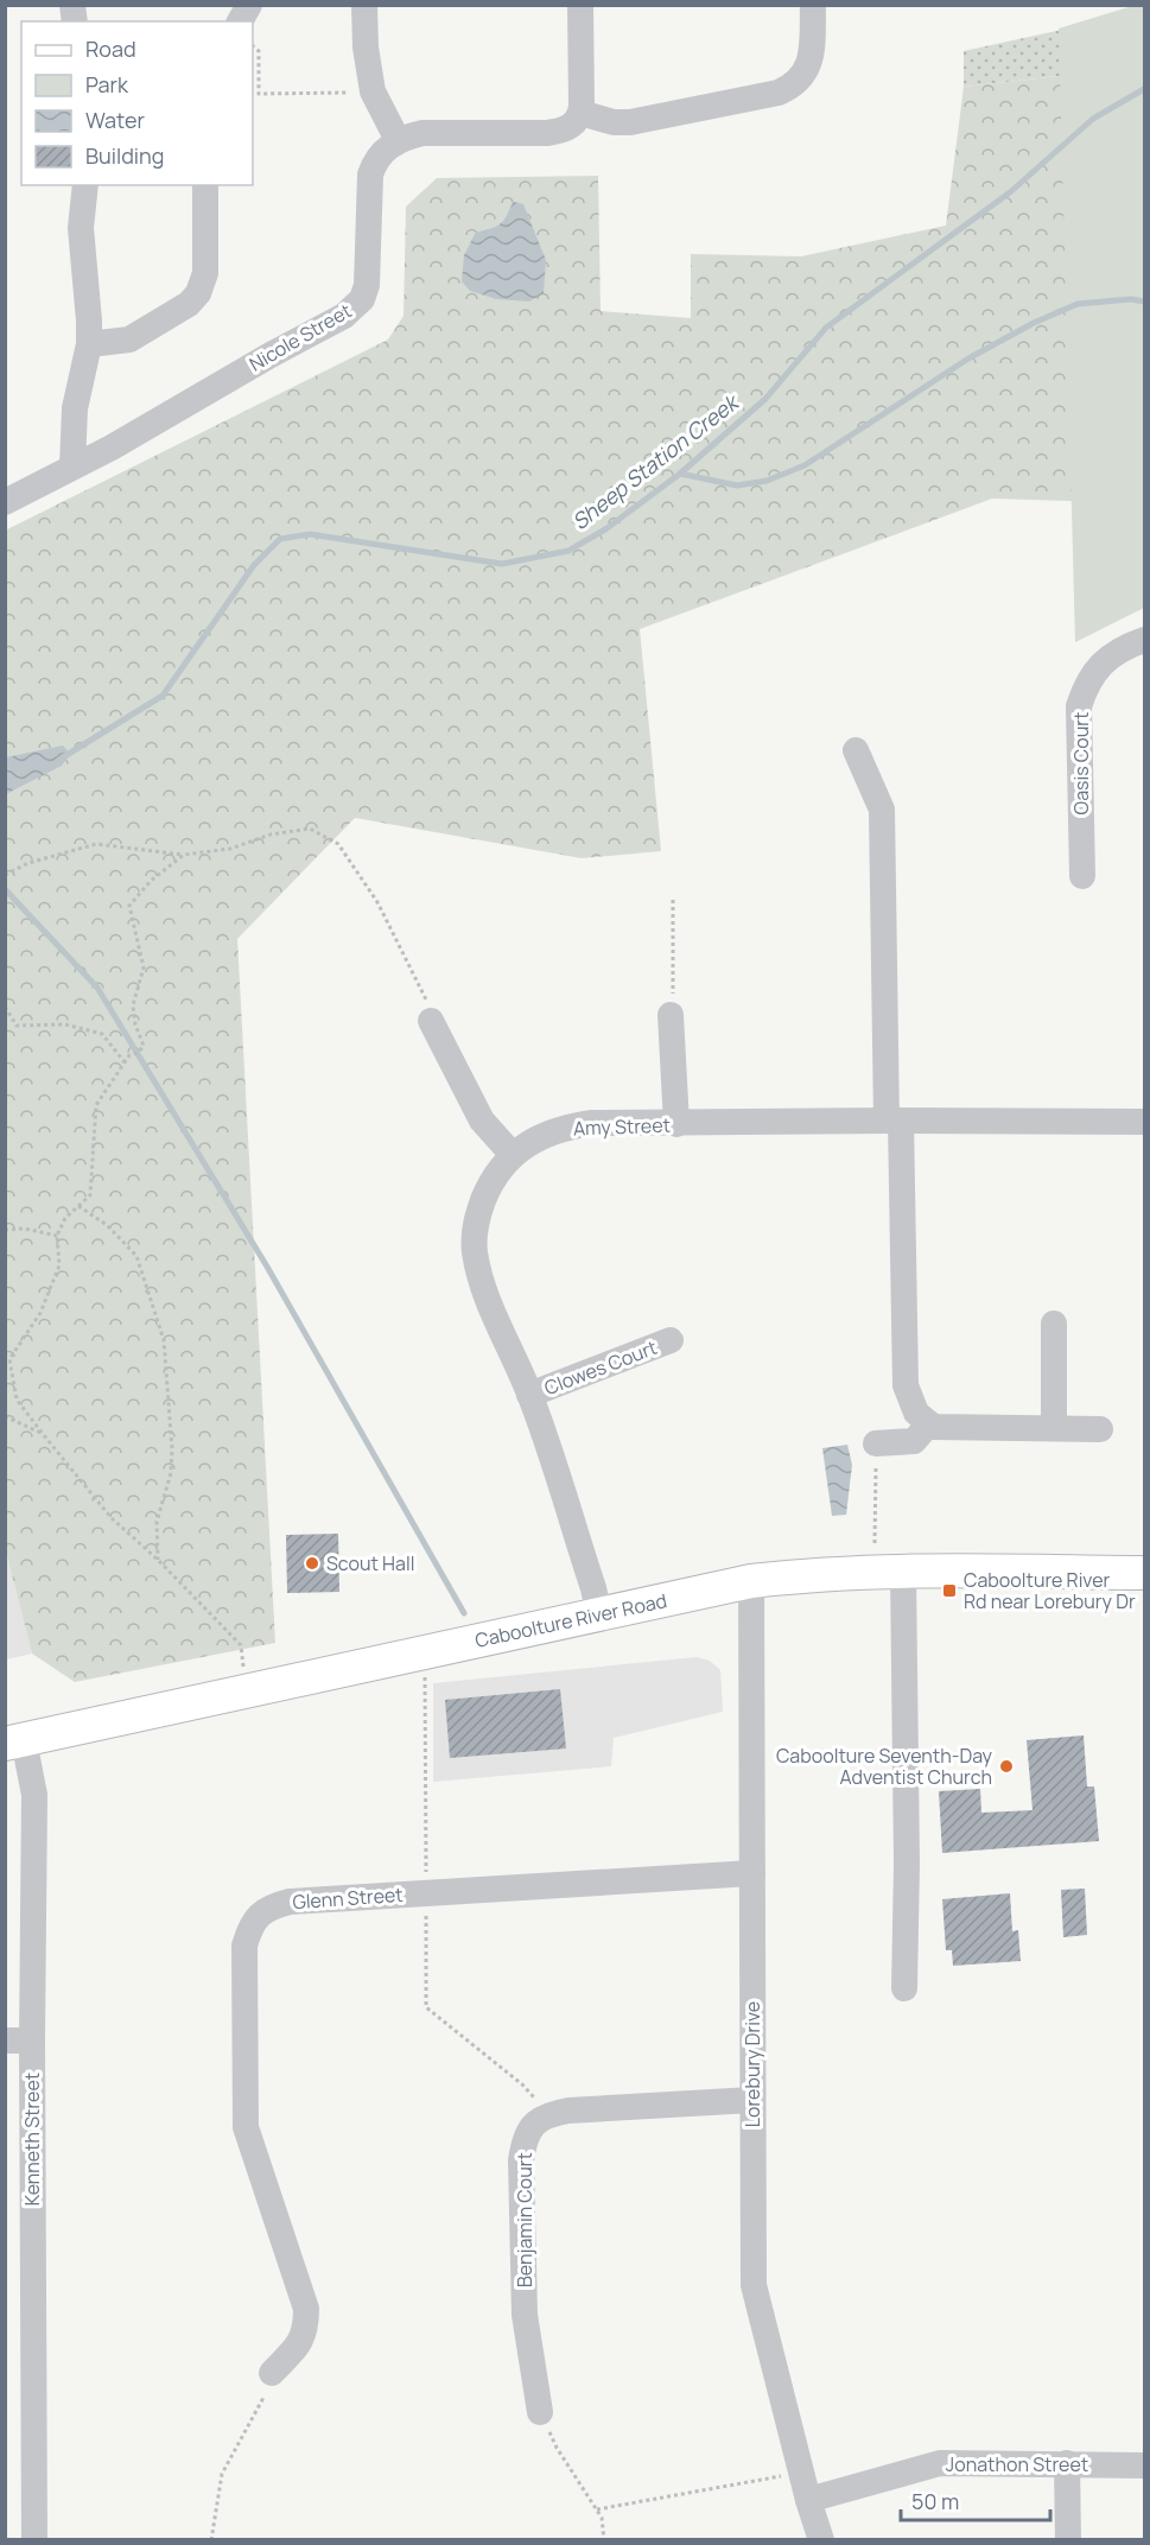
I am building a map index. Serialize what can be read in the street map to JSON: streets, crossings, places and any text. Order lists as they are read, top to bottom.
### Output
{
  "streets": {
    "main road": ["Caboolture River Road"],
    "street": [
      "Nicole Street",
      "Oasis Court",
      "Amy Street",
      "Clowes Court",
      "Glenn Street",
      "Lorebury Drive",
      "Kenneth Street",
      "Benjamin Court",
      "Jonathon Street"
    ]
  },
  "crossings": [
    ["Amy Street", "Clowes Court"],
    ["Amy Street", "Caboolture River Road"],
    ["Caboolture River Road", "Lorebury Drive"],
    ["Caboolture River Road", "Kenneth Street"],
    ["Glenn Street", "Lorebury Drive"],
    ["Lorebury Drive", "Benjamin Court"],
    ["Lorebury Drive", "Jonathon Street"]
  ],
  "water": ["Sheep Station Creek"],
  "places": {
    "other": ["Scout Hall", "Caboolture Seventh-Day Adventist Church"],
    "transit": ["Caboolture River Rd near Lorebury Dr"]
  },
  "legend": [
    "Road",
    "Park",
    "Water",
    "Building"
  ],
  "scale_bar": "50 m"
}
